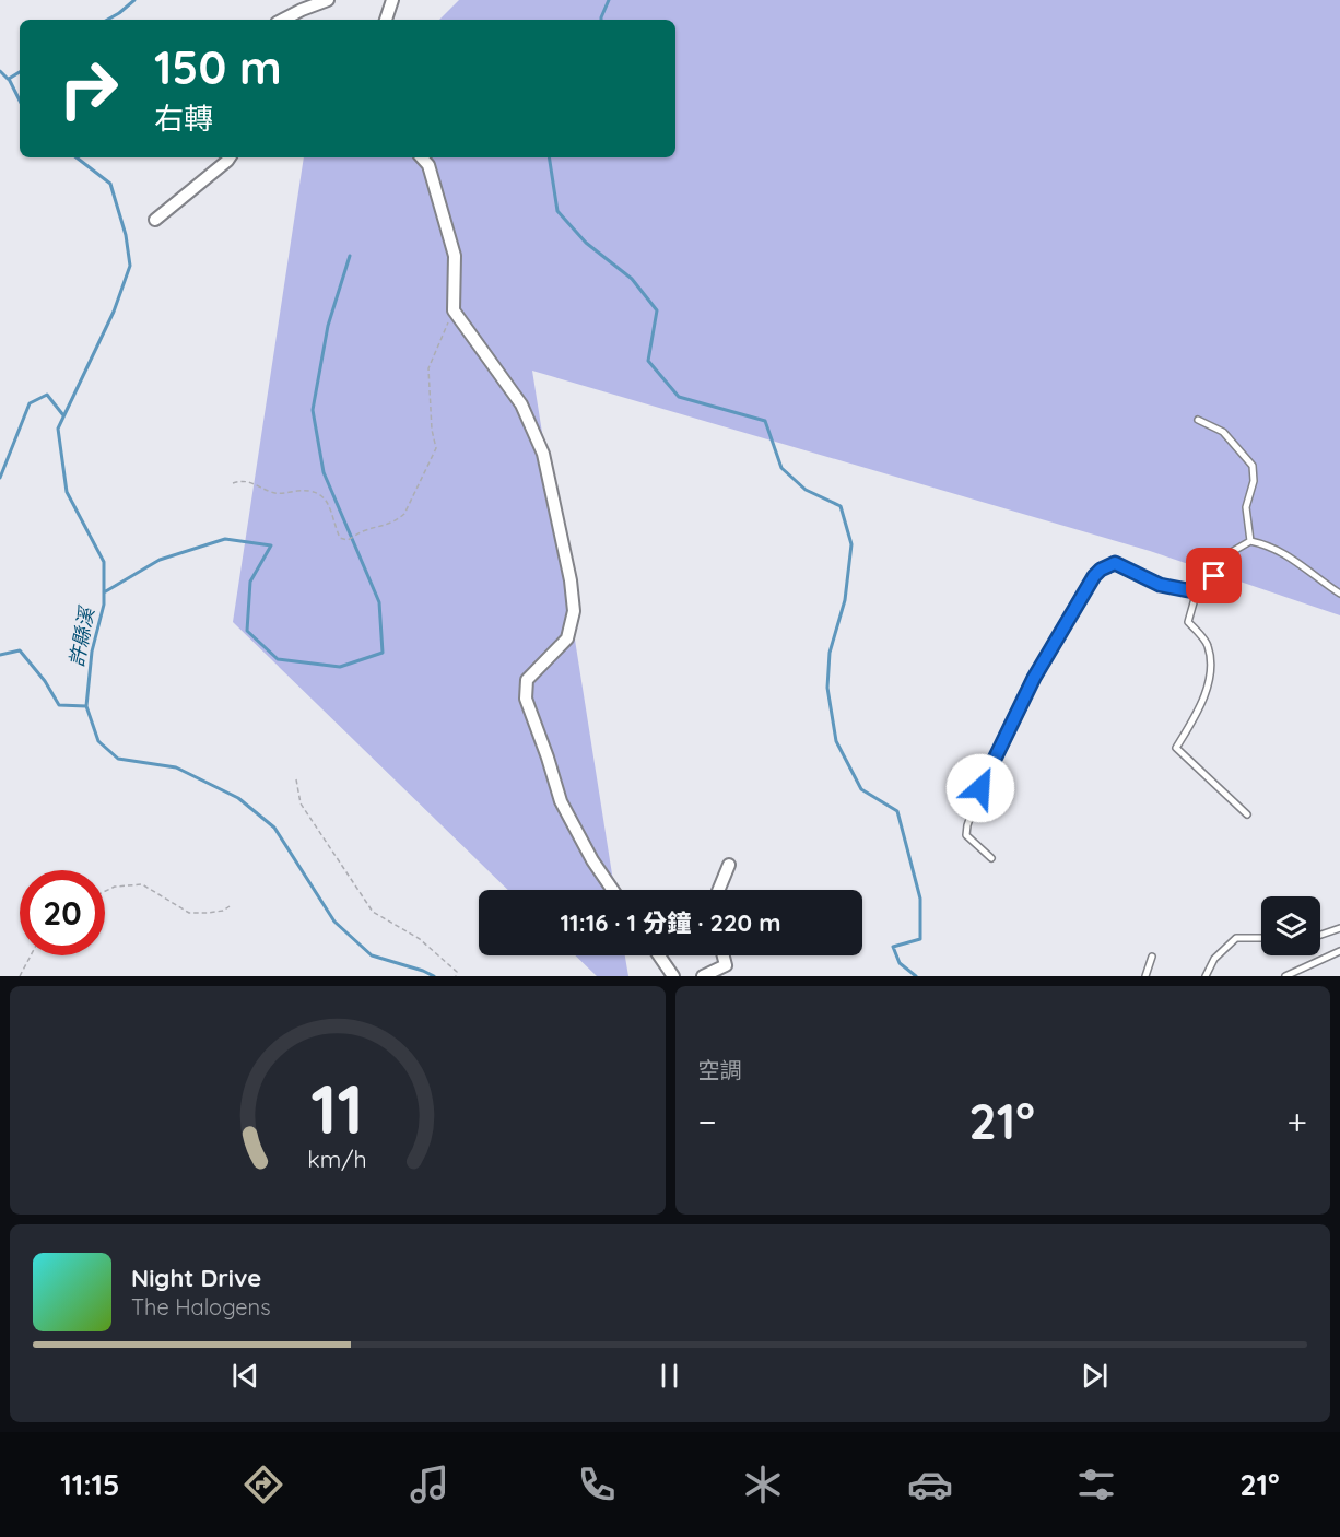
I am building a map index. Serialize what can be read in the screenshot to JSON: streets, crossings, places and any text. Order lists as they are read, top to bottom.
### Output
{
  "water": ["許縣溪"],
  "page": {
    "turn": ["150 m", "右轉"],
    "limit": "20",
    "trip": "11:16 · 1 分鐘 · 220 m",
    "tile": "空調",
    "heat": ["−", "21°", "+"],
    "song": ["Night Drive", "The Halogens"],
    "tabs": ["11:15", "21°"],
    "gauge": ["11", "km/h"]
  }
}
